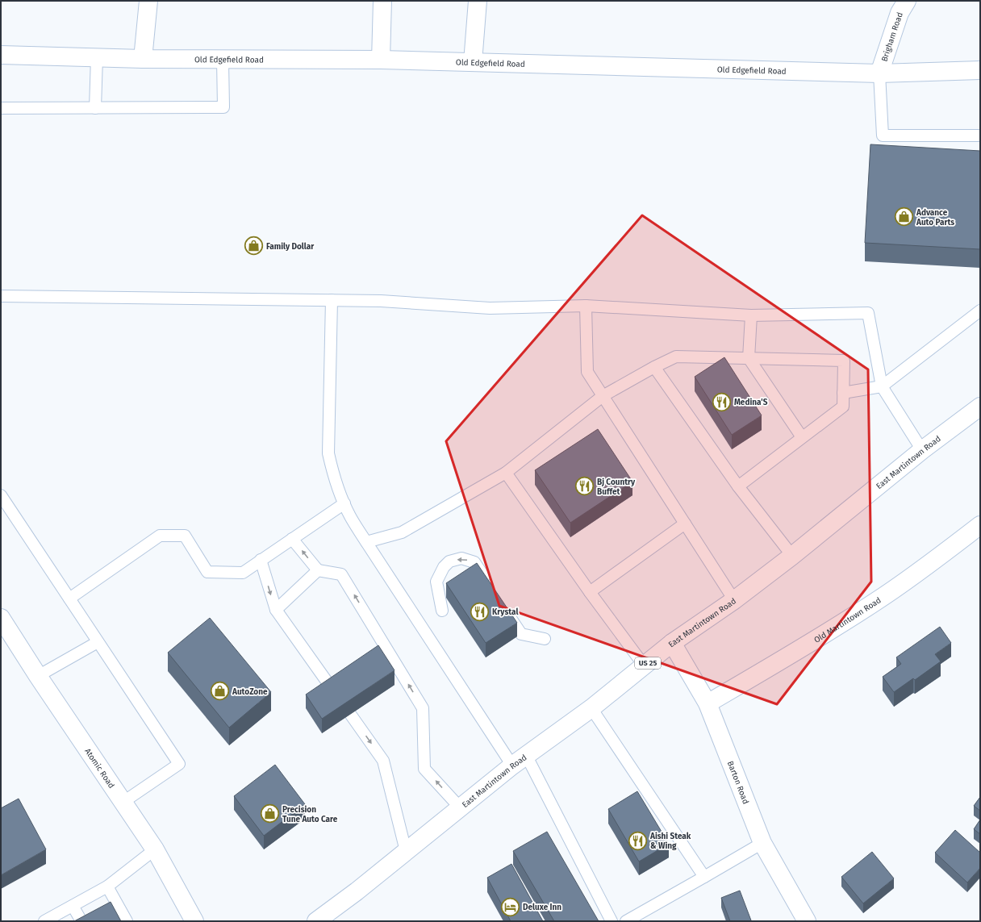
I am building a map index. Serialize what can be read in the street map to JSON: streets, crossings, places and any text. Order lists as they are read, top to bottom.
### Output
{
  "streets": {
    "street": [
      "Brigham Road",
      "Old Edgefield Road",
      "East Martintown Road",
      "Old Martintown Road",
      "US 25",
      "Atomic Road",
      "Barton Road"
    ]
  },
  "crossings": [
    ["Brigham Road", "Old Edgefield Road"],
    ["East Martintown Road", "Barton Road"],
    ["Old Martintown Road", "Barton Road"]
  ],
  "places": {
    "shop": [
      "Advance Auto Parts",
      "Family Dollar",
      "AutoZone",
      "Precision Tune Auto Care"
    ],
    "restaurant": [
      "Medina'S",
      "Bj Country Buffet",
      "Krystal",
      "Aishi Steak & Wing"
    ],
    "hotel": ["Deluxe Inn"]
  }
}
